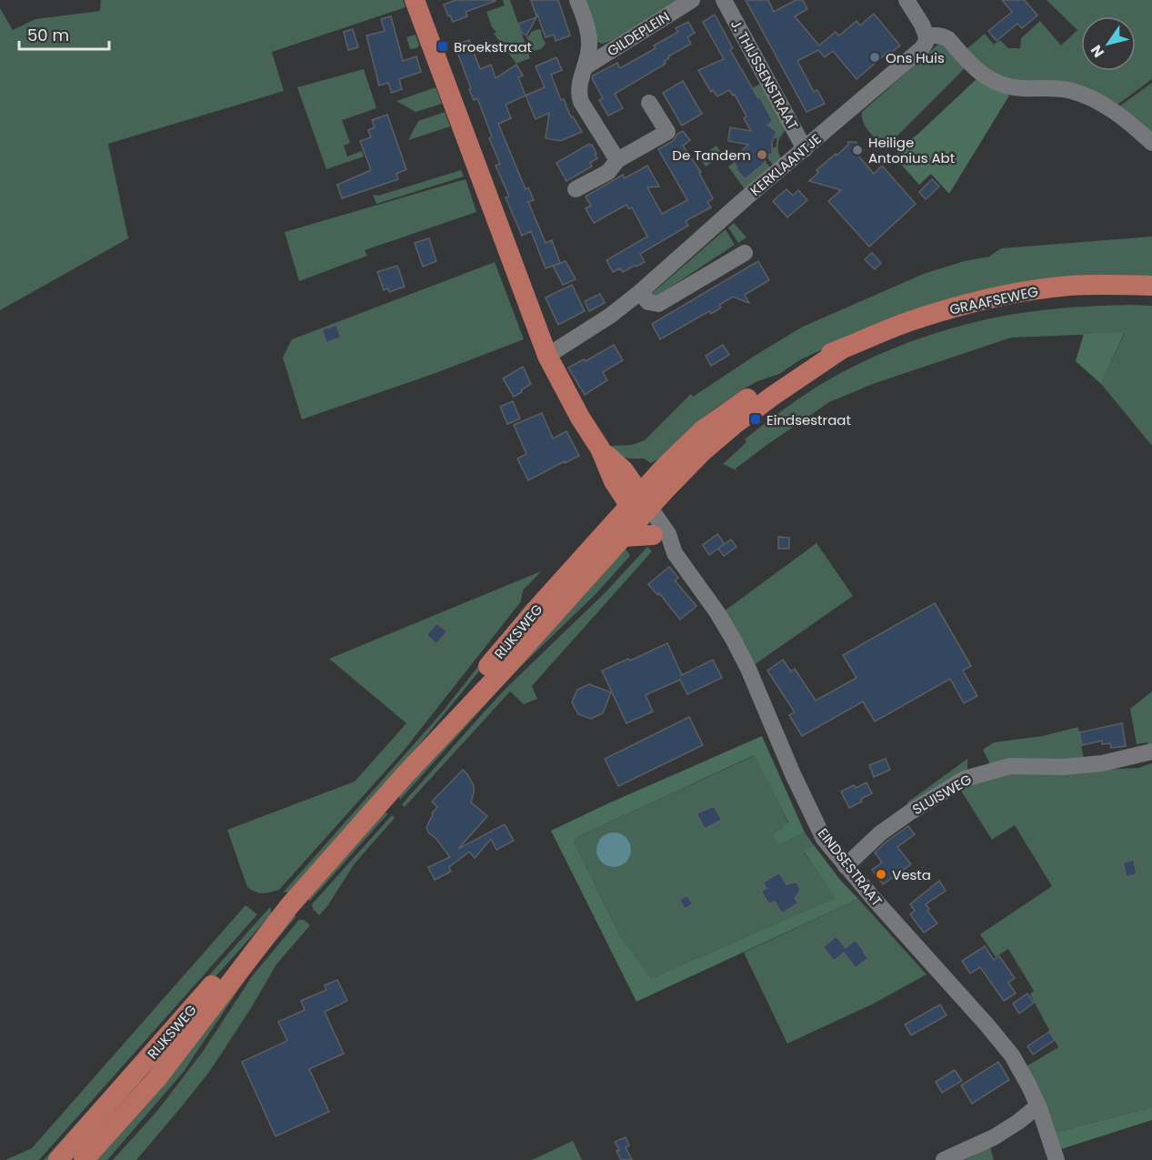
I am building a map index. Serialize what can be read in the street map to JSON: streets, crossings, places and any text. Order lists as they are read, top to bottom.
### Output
{
  "streets": {
    "main road": ["GRAAFSEWEG", "RIJKSWEG"],
    "street": [
      "GILDEPLEIN",
      "J. THIJSSENSTRAAT",
      "KERKLAANTJE",
      "SLUISWEG",
      "EINDSESTRAAT"
    ]
  },
  "crossings": [
    ["J. THIJSSENSTRAAT", "KERKLAANTJE"],
    ["GRAAFSEWEG", "RIJKSWEG"],
    ["GRAAFSEWEG", "EINDSESTRAAT"],
    ["RIJKSWEG", "EINDSESTRAAT"],
    ["SLUISWEG", "EINDSESTRAAT"]
  ],
  "places": {
    "transit": ["Broekstraat", "Eindsestraat"],
    "other": [
      "Ons Huis",
      "Heilige Antonius Abt",
      "De Tandem",
      "Vesta"
    ]
  },
  "scale_bar": "50 m",
  "north": "bottom left"
}
